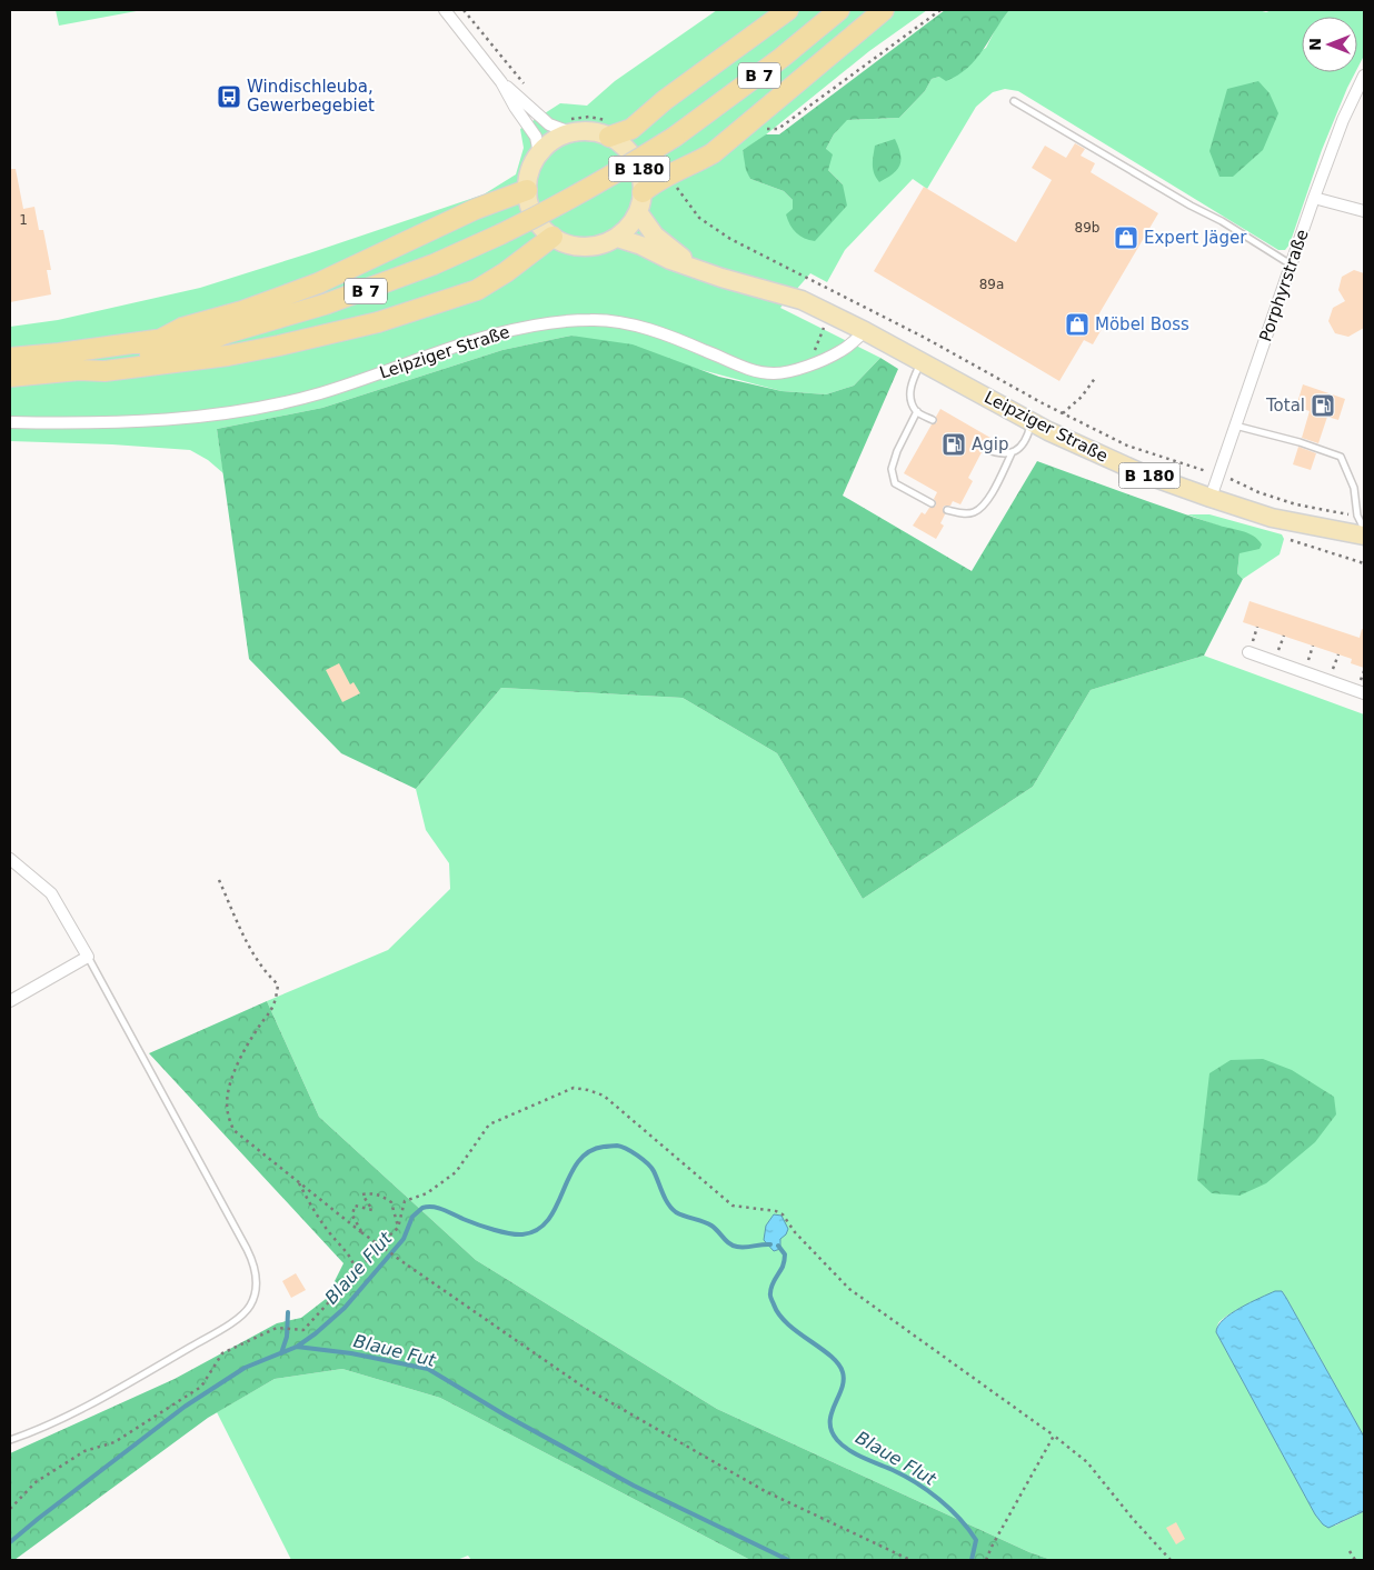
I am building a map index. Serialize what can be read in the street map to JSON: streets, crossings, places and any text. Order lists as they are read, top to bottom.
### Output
{
  "streets": {
    "highway": ["B 7"],
    "main road": ["B 180", "Leipziger Straße"],
    "street": ["Porphyrstraße"]
  },
  "crossings": [
    ["B 180", "Leipziger Straße"],
    ["Porphyrstraße", "Leipziger Straße"]
  ],
  "water": ["Blaue Flut", "Blaue Fut"],
  "places": {
    "bus stop": ["Windischleuba, Gewerbegebiet"],
    "shop": ["Expert Jäger", "Möbel Boss"],
    "fuel station": ["Total", "Agip"]
  },
  "house_numbers": ["1", "89b", "89a"],
  "north": "left"
}
